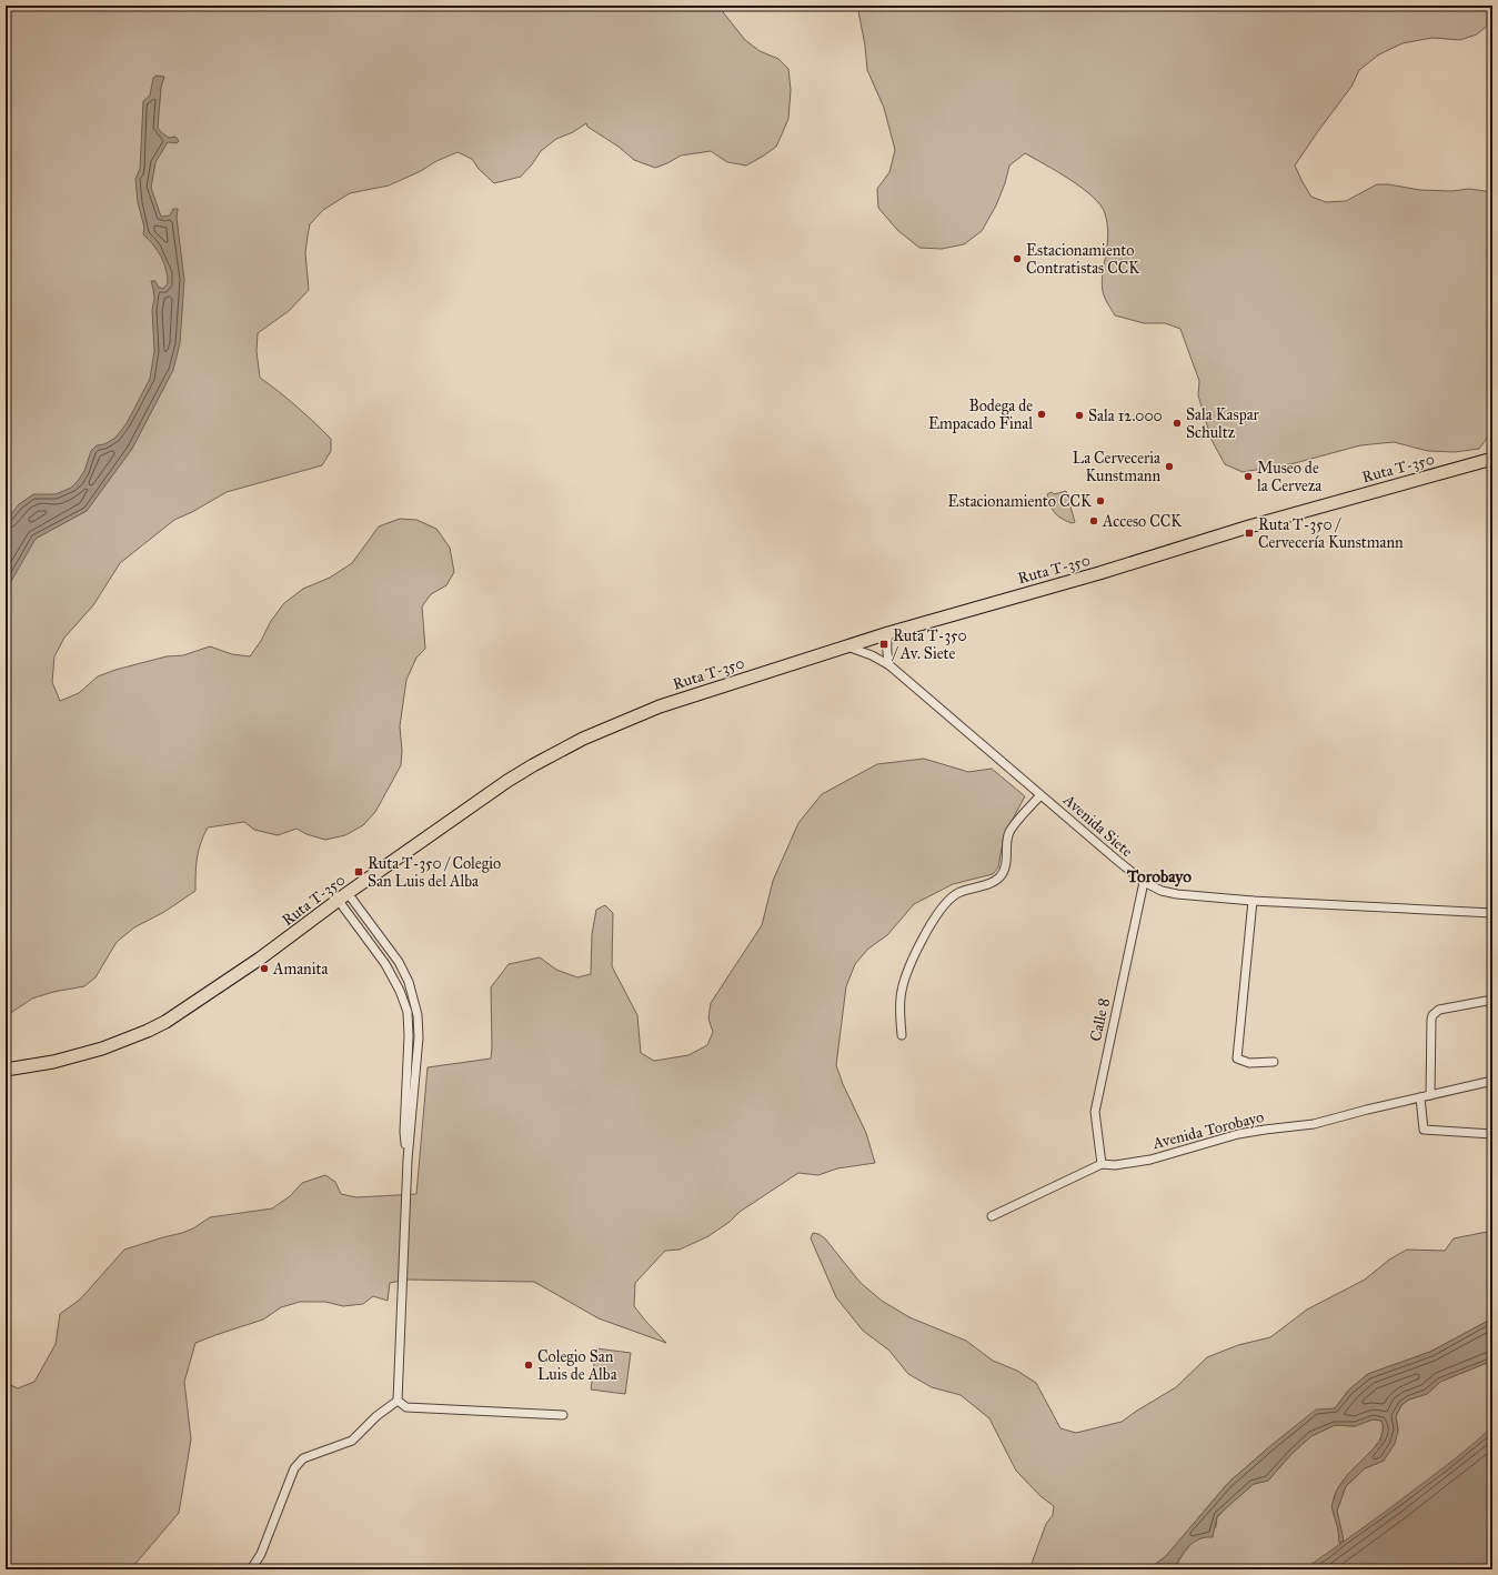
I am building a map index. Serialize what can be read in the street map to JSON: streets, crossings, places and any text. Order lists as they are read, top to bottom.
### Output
{
  "streets": {
    "main road": ["Ruta T-350"],
    "street": ["Avenida Siete", "Calle 8", "Avenida Torobayo"]
  },
  "crossings": [
    ["Ruta T-350", "Avenida Siete"],
    ["Avenida Siete", "Calle 8"],
    ["Calle 8", "Avenida Torobayo"]
  ],
  "districts": ["Torobayo"],
  "places": {
    "other": [
      "Estacionamiento Contratistas CCK",
      "Bodega de Empacado Final",
      "Sala 12.000",
      "Sala Kaspar Schultz",
      "La Cerveceria Kunstmann",
      "Museo de la Cerveza",
      "Estacionamiento CCK",
      "Acceso CCK",
      "Amanita",
      "Colegio San Luis de Alba"
    ],
    "transit": ["Ruta T-350 / Cervecería Kunstmann", "Ruta T-350 / Av. Siete", "Ruta T-350 / Colegio San Luis del Alba"]
  }
}
